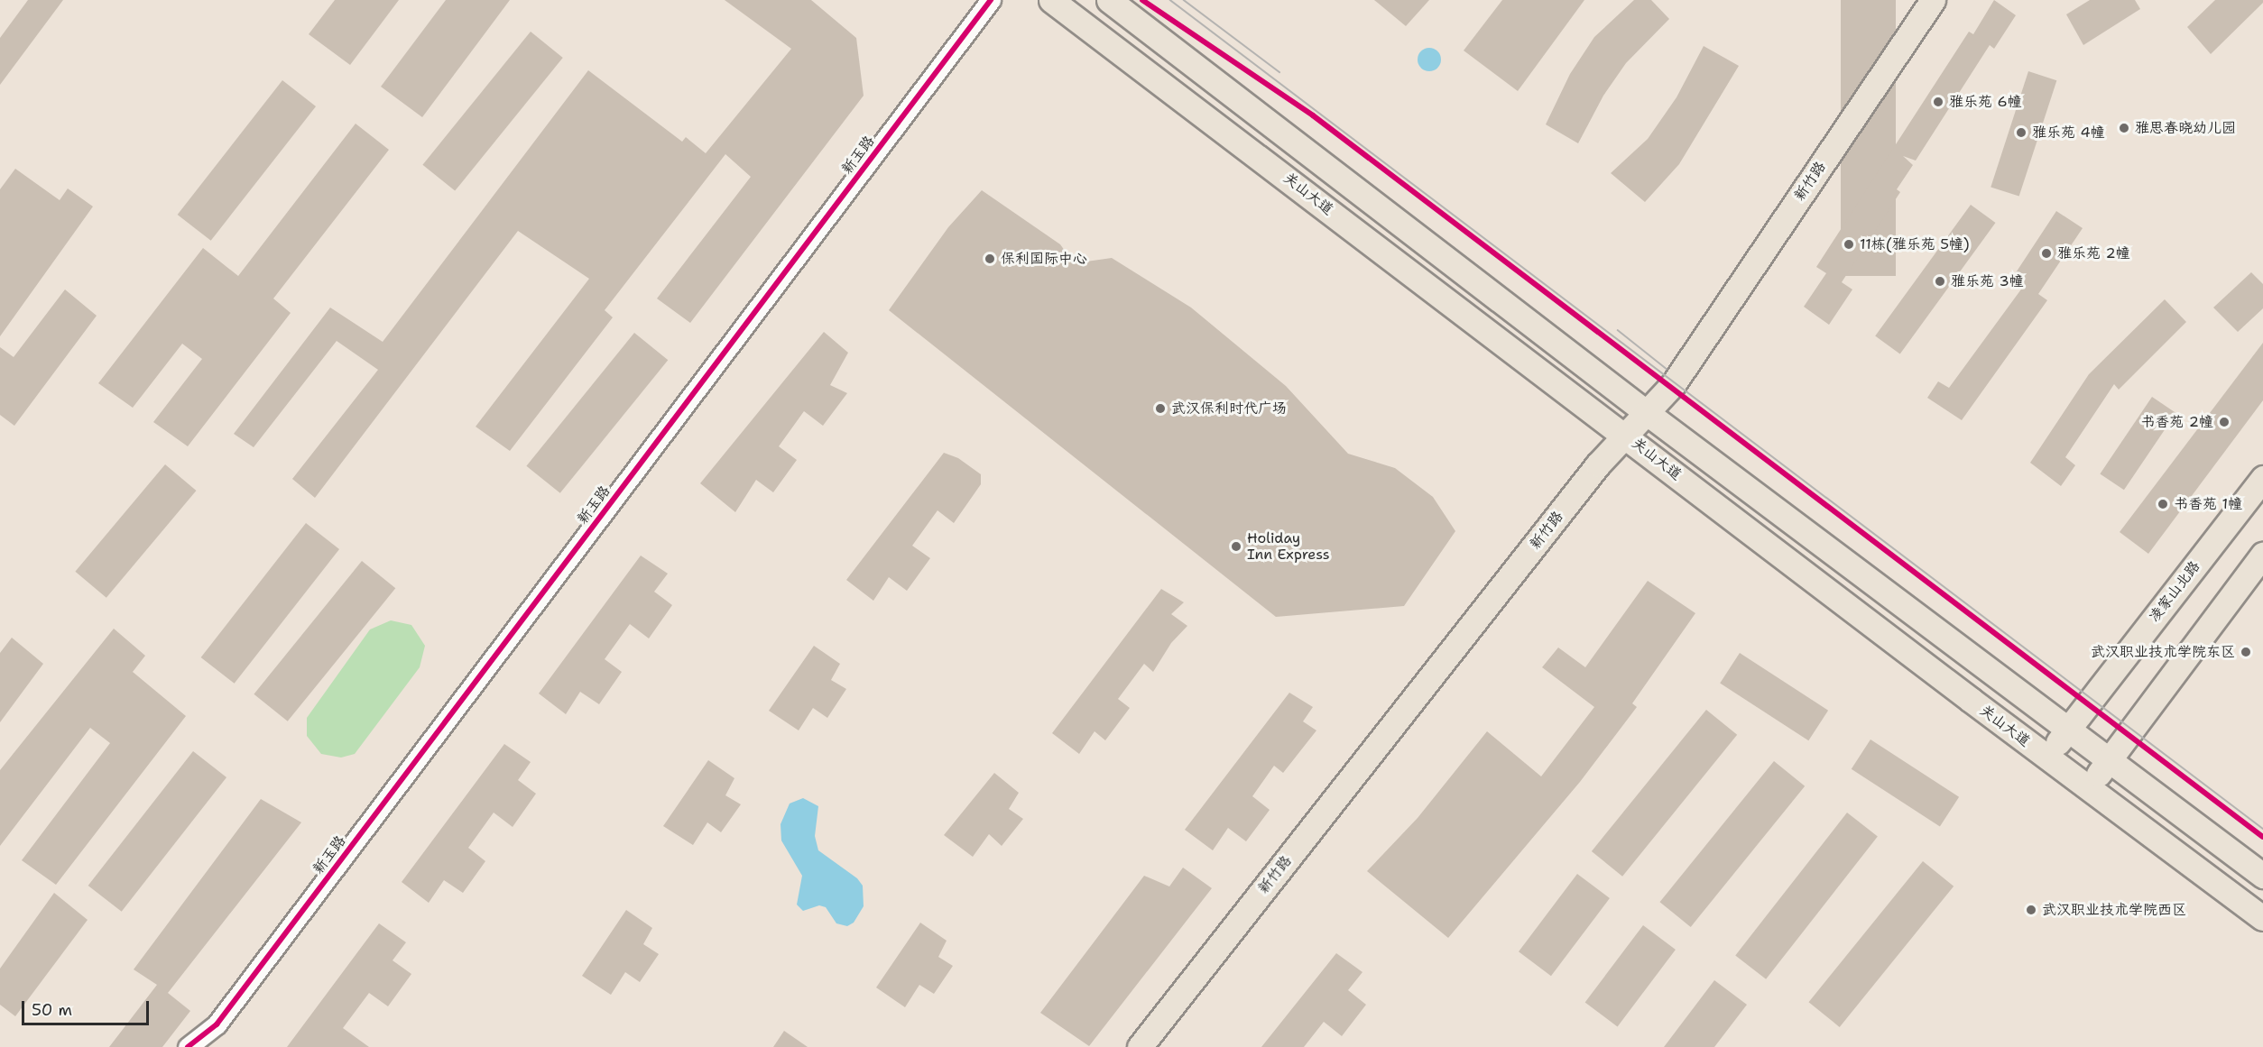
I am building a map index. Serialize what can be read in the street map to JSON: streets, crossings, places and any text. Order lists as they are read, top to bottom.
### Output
{
  "streets": {
    "main road": ["新竹路", "关山大道", "凌家山北路"],
    "street": ["新玉路"]
  },
  "crossings": [
    ["新竹路", "关山大道"],
    ["关山大道", "凌家山北路"]
  ],
  "places": [
    "雅乐苑 6幢",
    "雅思春晓幼儿园",
    "雅乐苑 4幢",
    "11栋(雅乐苑 5幢)",
    "雅乐苑 2幢",
    "保利国际中心",
    "雅乐苑 3幢",
    "武汉保利时代广场",
    "书香苑 2幢",
    "书香苑 1幢",
    "Holiday Inn Express",
    "武汉职业技术学院东区",
    "武汉职业技术学院西区"
  ],
  "scale_bar": "50 m"
}
